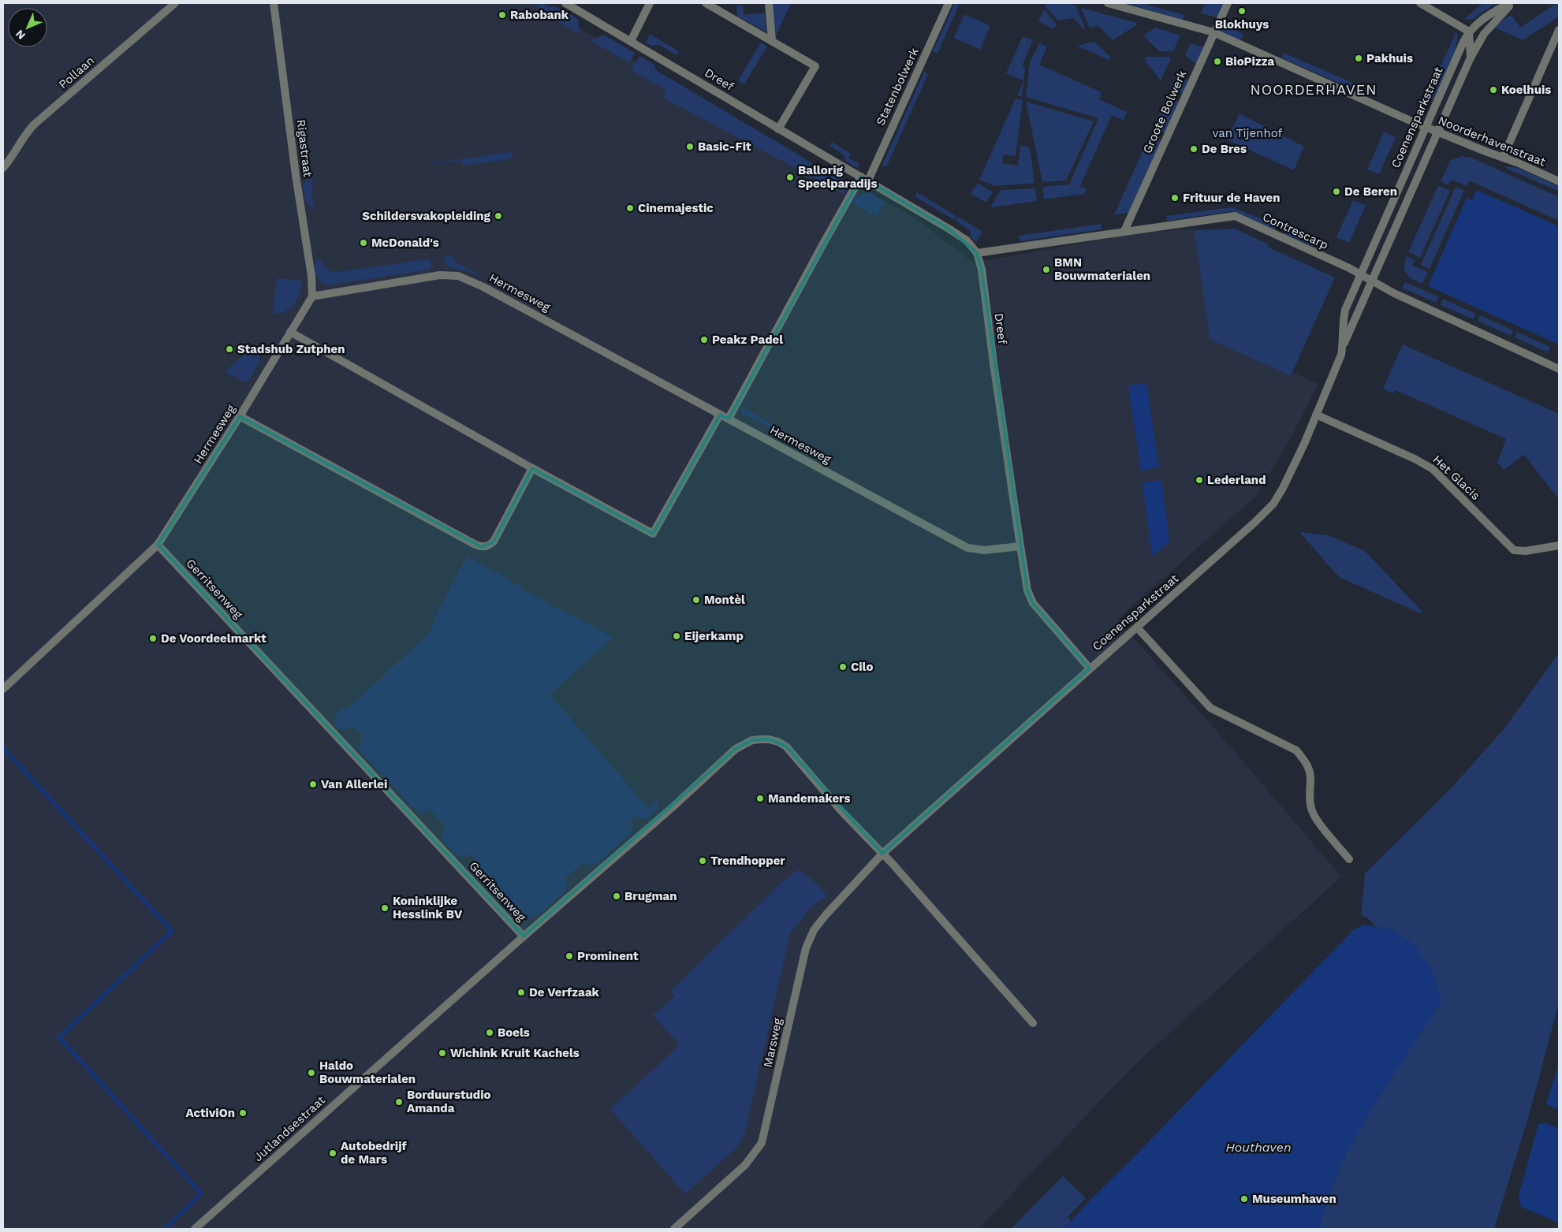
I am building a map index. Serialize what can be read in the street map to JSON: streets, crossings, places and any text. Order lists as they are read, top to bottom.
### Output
{
  "streets": {
    "street": [
      "Pollaan",
      "Dreef",
      "Statenbolwerk",
      "Groote Bolwerk",
      "Coenensparkstraat",
      "Noorderhavenstraat",
      "Rigastraat",
      "Contrescarp",
      "Hermesweg",
      "Het Glacis",
      "Gerritsenweg",
      "Marsweg",
      "Jutlandsestraat"
    ]
  },
  "crossings": [
    ["Dreef", "Statenbolwerk"],
    ["Dreef", "Contrescarp"],
    ["Dreef", "Hermesweg"],
    ["Groote Bolwerk", "Noorderhavenstraat"],
    ["Groote Bolwerk", "Contrescarp"],
    ["Coenensparkstraat", "Noorderhavenstraat"],
    ["Coenensparkstraat", "Contrescarp"],
    ["Coenensparkstraat", "Het Glacis"],
    ["Coenensparkstraat", "Gerritsenweg"],
    ["Coenensparkstraat", "Marsweg"],
    ["Rigastraat", "Hermesweg"],
    ["Hermesweg", "Gerritsenweg"],
    ["Gerritsenweg", "Marsweg"],
    ["Gerritsenweg", "Jutlandsestraat"]
  ],
  "districts": ["NOORDERHAVEN"],
  "water": ["Houthaven"],
  "parks": ["van Tijenhof"],
  "places": [
    "Blokhuys",
    "Rabobank",
    "Pakhuis",
    "BioPizza",
    "Koelhuis",
    "Basic-Fit",
    "De Bres",
    "Ballorig Speelparadijs",
    "De Beren",
    "Frituur de Haven",
    "Cinemajestic",
    "Schildersvakopleiding",
    "McDonald's",
    "BMN Bouwmaterialen",
    "Peakz Padel",
    "Stadshub Zutphen",
    "Lederland",
    "Montèl",
    "Eijerkamp",
    "De Voordeelmarkt",
    "Cilo",
    "Van Allerlei",
    "Mandemakers",
    "Trendhopper",
    "Brugman",
    "Koninklijke Hesslink BV",
    "Prominent",
    "De Verfzaak",
    "Boels",
    "Wichink Kruit Kachels",
    "Haldo Bouwmaterialen",
    "Borduurstudio Amanda",
    "ActiviOn",
    "Autobedrijf de Mars",
    "Museumhaven"
  ],
  "north": "bottom left"
}
